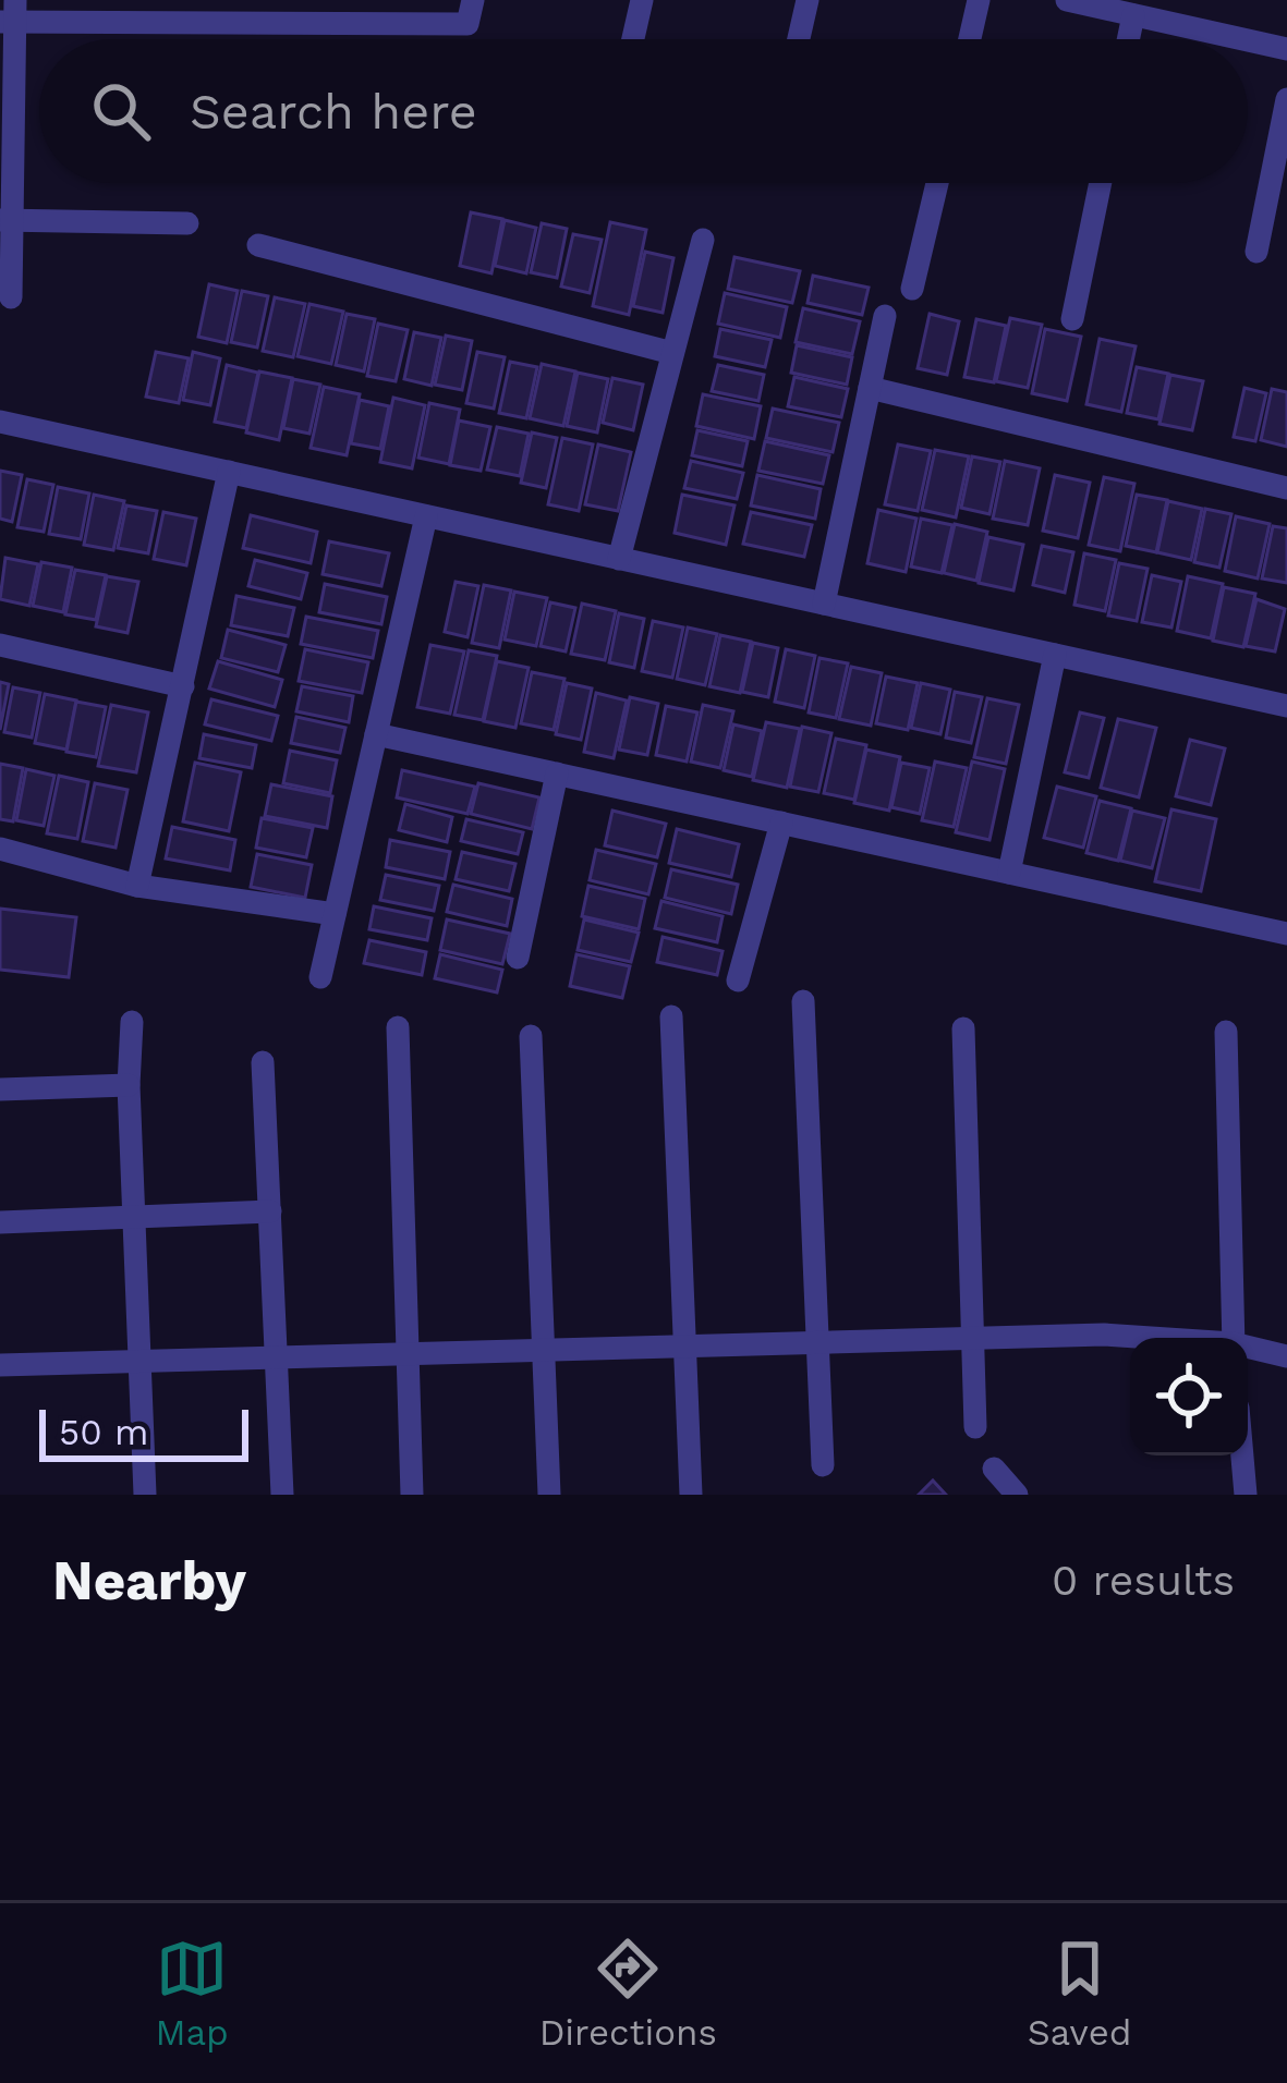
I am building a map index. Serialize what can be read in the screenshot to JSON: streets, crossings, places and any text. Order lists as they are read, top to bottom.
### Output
{
  "scale_bar": "50 m",
  "page": {
    "search": "Search here",
    "scale": "50 m",
    "heading": ["Nearby", "0 results"],
    "nav": ["Map", "Directions", "Saved"]
  }
}
